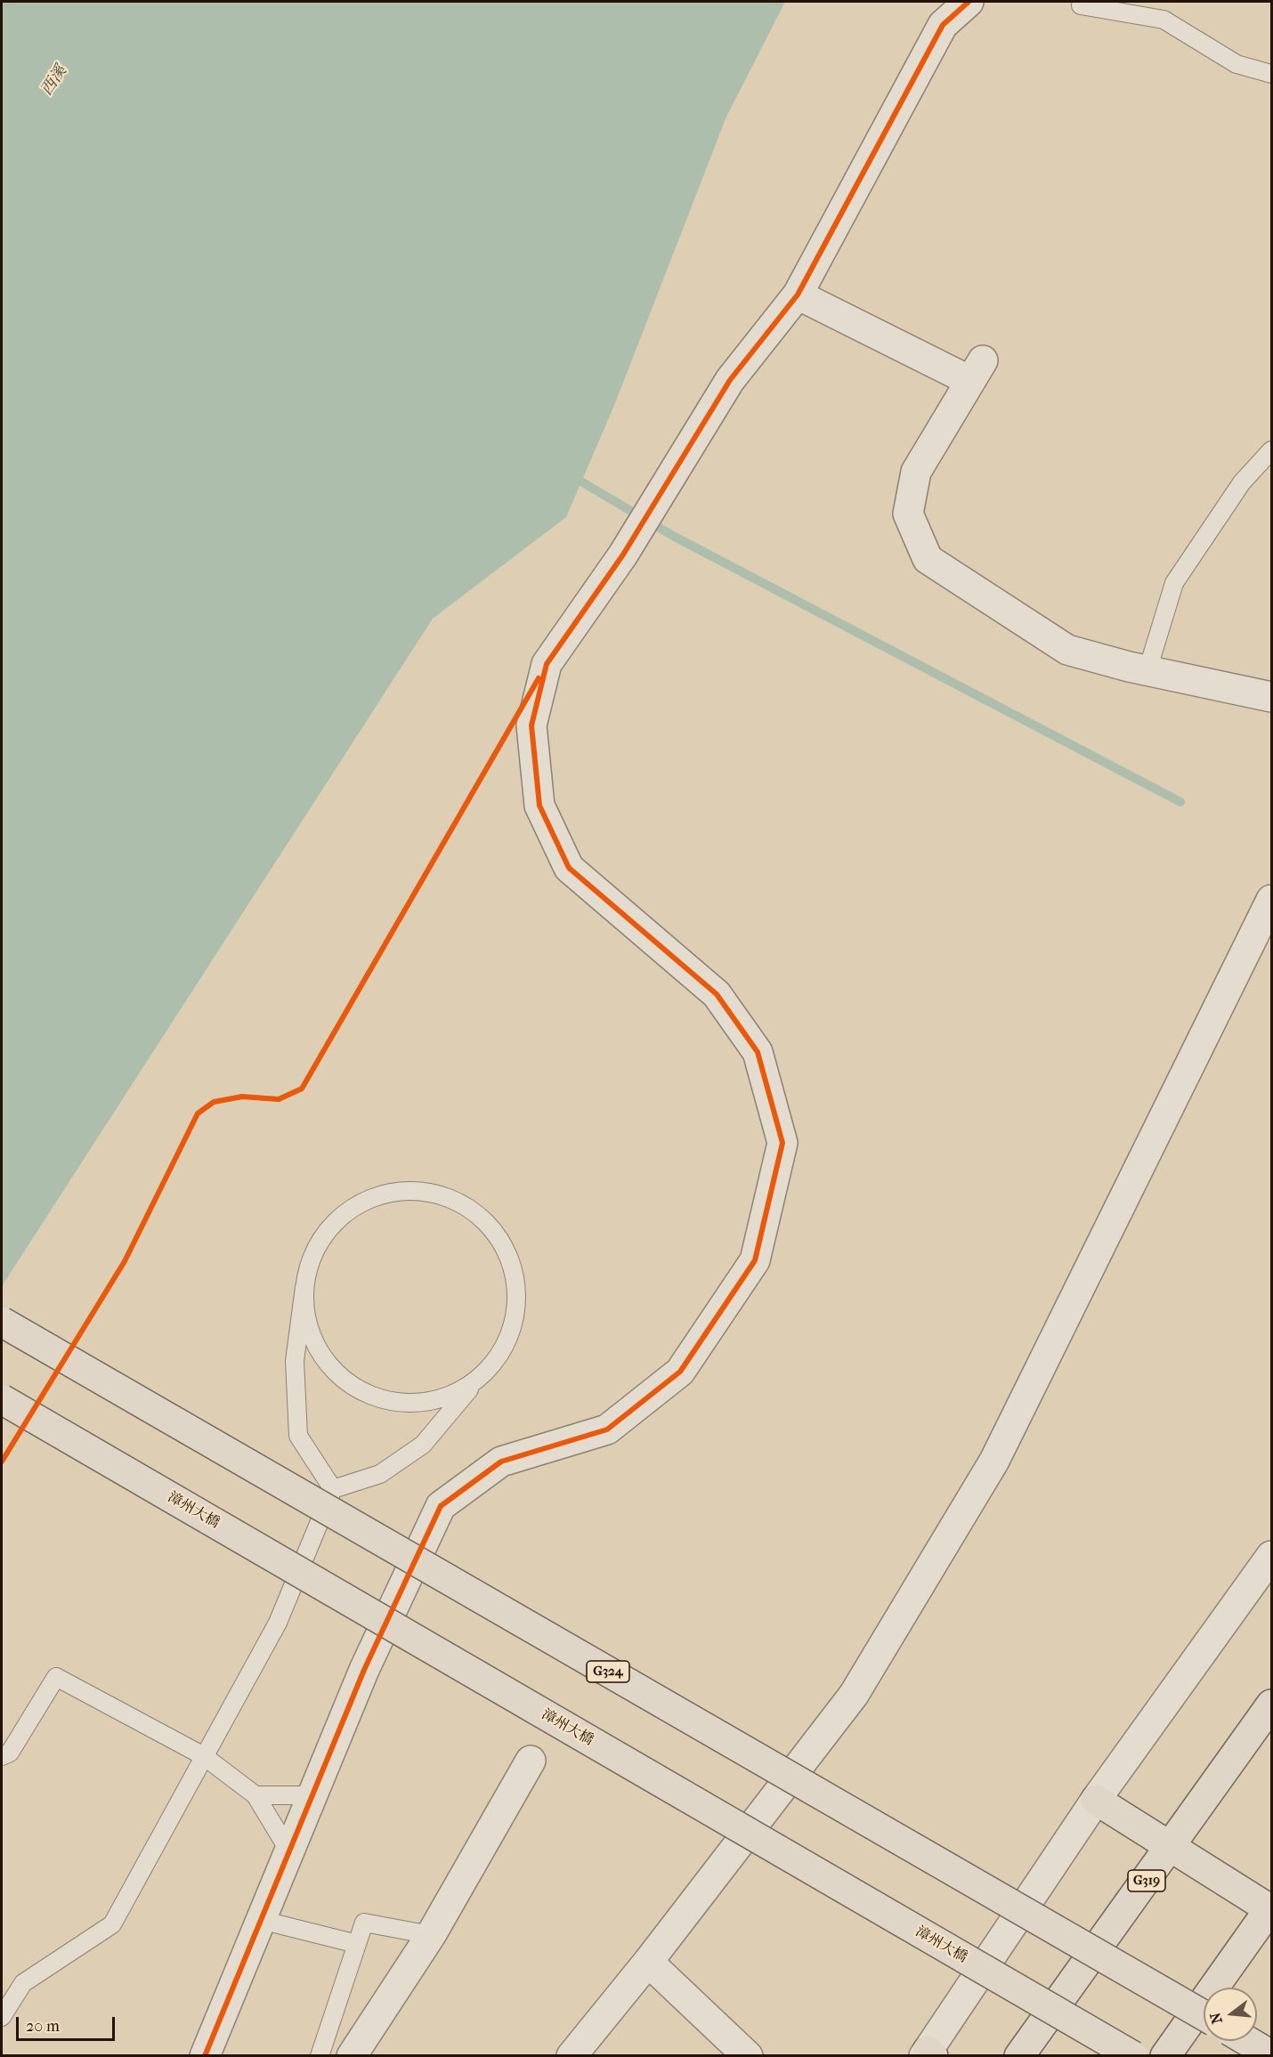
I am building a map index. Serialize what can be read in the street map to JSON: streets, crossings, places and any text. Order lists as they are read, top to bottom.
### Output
{
  "streets": {
    "highway": ["漳州大橋", "G324", "G319"]
  },
  "water": ["西溪"],
  "scale_bar": "20 m",
  "north": "left"
}
